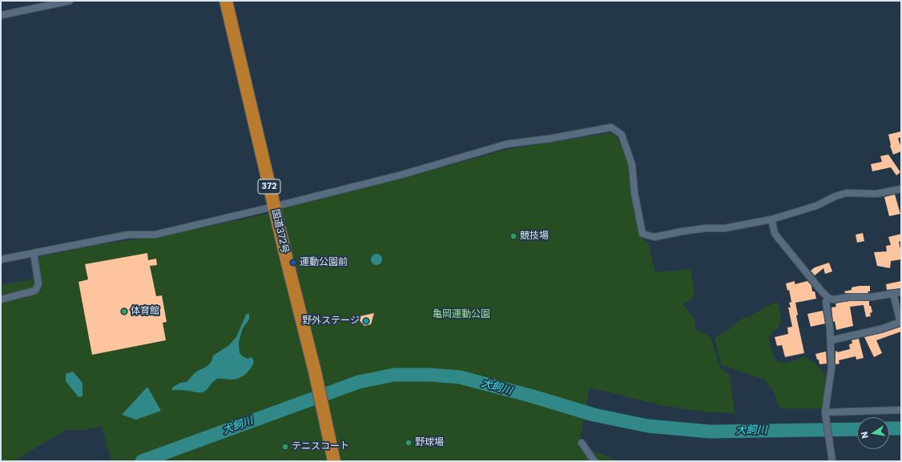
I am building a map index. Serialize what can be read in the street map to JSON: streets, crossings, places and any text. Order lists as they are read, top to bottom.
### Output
{
  "streets": {
    "highway": ["372", "国道372号"]
  },
  "water": ["犬飼川"],
  "parks": ["亀岡運動公園"],
  "places": [
    "競技場",
    "運動公園前",
    "体育館",
    "野外ステージ",
    "野球場",
    "テニスコート"
  ],
  "north": "left"
}
